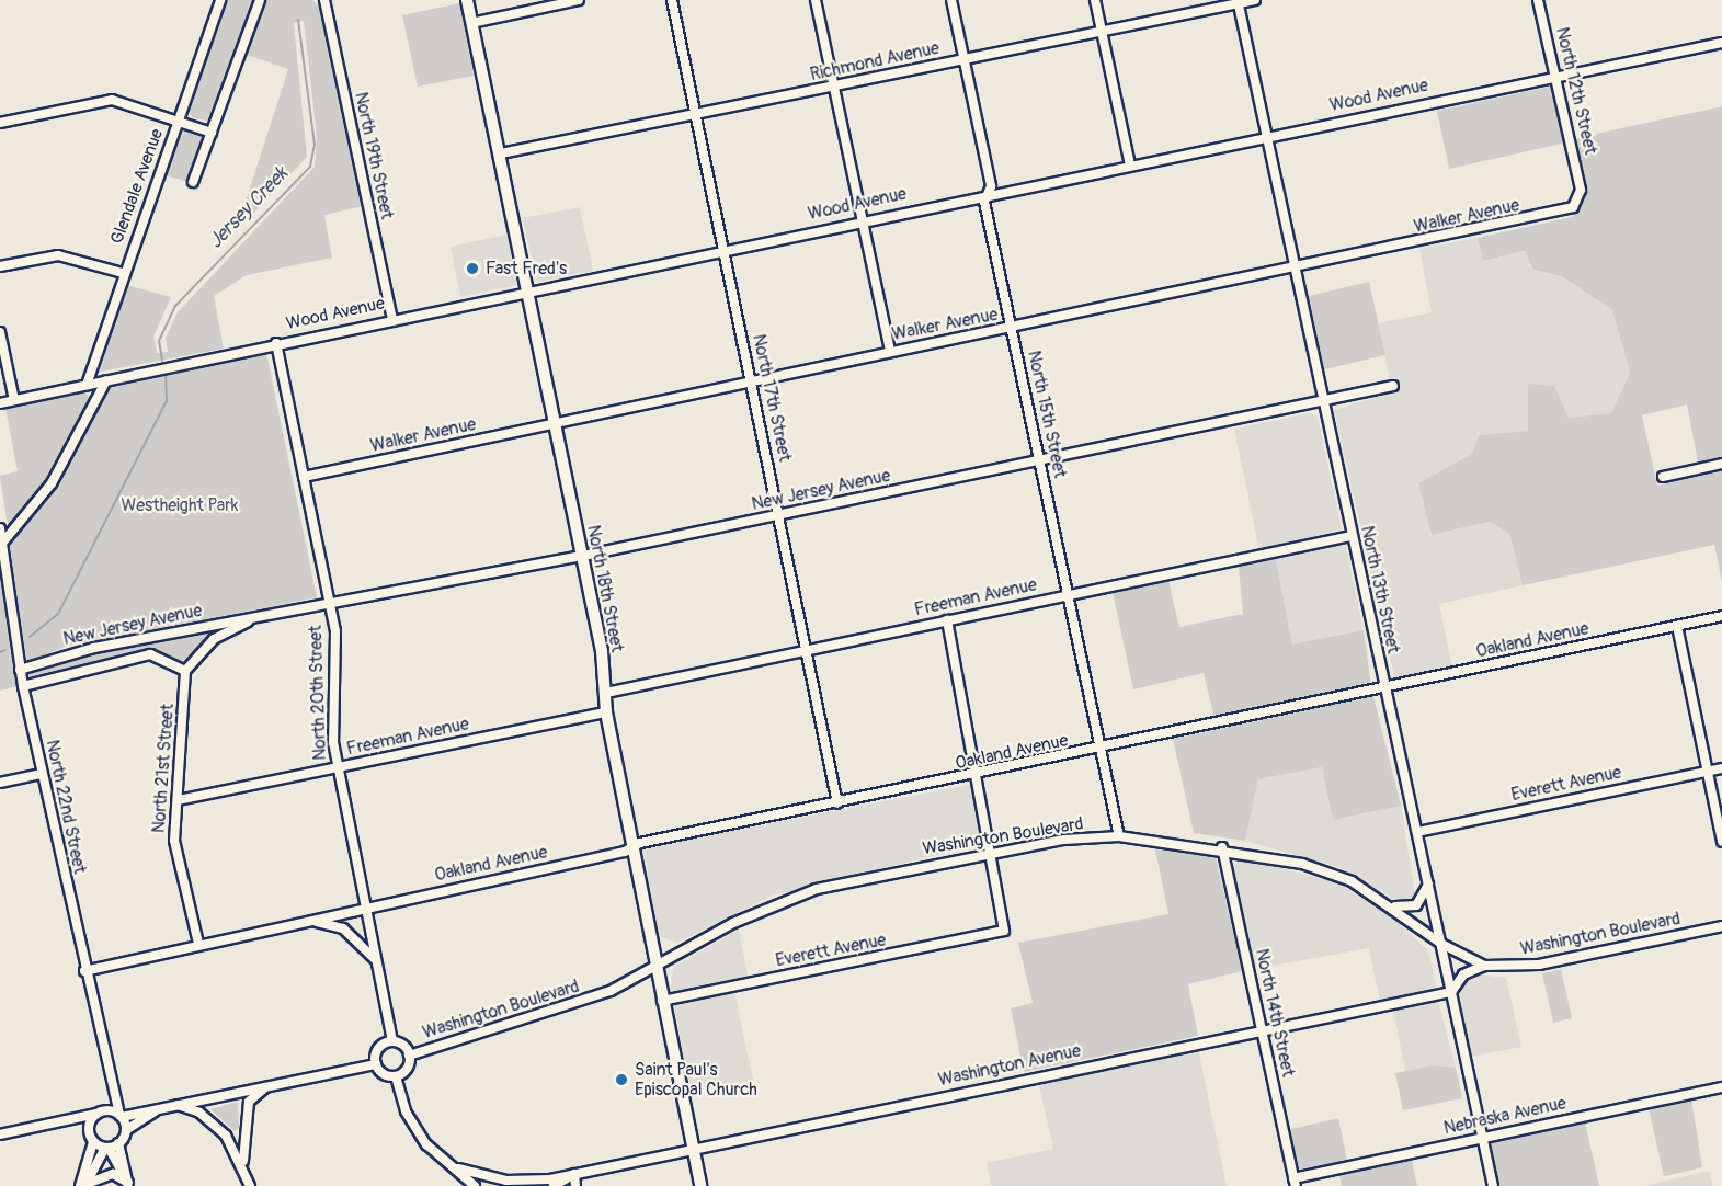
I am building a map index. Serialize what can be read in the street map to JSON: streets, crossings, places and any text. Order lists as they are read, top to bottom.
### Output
{
  "streets": {
    "main road": ["North 18th Street"],
    "street": [
      "Richmond Avenue",
      "North 12th Street",
      "Wood Avenue",
      "North 19th Street",
      "Glendale Avenue",
      "Walker Avenue",
      "North 17th Street",
      "North 15th Street",
      "New Jersey Avenue",
      "North 13th Street",
      "Freeman Avenue",
      "Oakland Avenue",
      "North 20th Street",
      "North 21st Street",
      "Everett Avenue",
      "North 22nd Street",
      "Washington Boulevard",
      "North 14th Street",
      "Washington Avenue",
      "Nebraska Avenue"
    ]
  },
  "crossings": [
    ["Richmond Avenue", "North 17th Street"],
    ["Richmond Avenue", "North 15th Street"],
    ["Richmond Avenue", "North 18th Street"],
    ["Richmond Avenue", "North 13th Street"],
    ["North 12th Street", "Wood Avenue"],
    ["North 12th Street", "Walker Avenue"],
    ["Wood Avenue", "North 19th Street"],
    ["Wood Avenue", "Glendale Avenue"],
    ["Wood Avenue", "North 17th Street"],
    ["Wood Avenue", "North 15th Street"],
    ["Wood Avenue", "North 18th Street"],
    ["Wood Avenue", "North 13th Street"],
    ["Wood Avenue", "North 20th Street"],
    ["Walker Avenue", "North 17th Street"],
    ["Walker Avenue", "North 15th Street"],
    ["Walker Avenue", "North 18th Street"],
    ["Walker Avenue", "North 13th Street"],
    ["Walker Avenue", "North 20th Street"],
    ["North 17th Street", "New Jersey Avenue"],
    ["North 17th Street", "Freeman Avenue"],
    ["North 17th Street", "Oakland Avenue"],
    ["North 15th Street", "New Jersey Avenue"],
    ["North 15th Street", "Freeman Avenue"],
    ["North 15th Street", "Oakland Avenue"],
    ["North 15th Street", "Washington Boulevard"],
    ["New Jersey Avenue", "North 18th Street"],
    ["New Jersey Avenue", "North 13th Street"],
    ["New Jersey Avenue", "North 20th Street"],
    ["New Jersey Avenue", "North 21st Street"],
    ["New Jersey Avenue", "North 22nd Street"],
    ["North 18th Street", "Freeman Avenue"],
    ["North 18th Street", "Oakland Avenue"],
    ["North 18th Street", "Everett Avenue"],
    ["North 18th Street", "Washington Boulevard"],
    ["North 18th Street", "Washington Avenue"],
    ["North 13th Street", "Freeman Avenue"],
    ["North 13th Street", "Oakland Avenue"],
    ["North 13th Street", "Everett Avenue"],
    ["North 13th Street", "Washington Boulevard"],
    ["North 13th Street", "Washington Avenue"],
    ["North 13th Street", "Nebraska Avenue"],
    ["Freeman Avenue", "North 20th Street"],
    ["Freeman Avenue", "North 21st Street"],
    ["Oakland Avenue", "North 20th Street"],
    ["Oakland Avenue", "North 21st Street"],
    ["Oakland Avenue", "North 22nd Street"],
    ["North 20th Street", "Washington Boulevard"],
    ["Everett Avenue", "Washington Boulevard"],
    ["Washington Boulevard", "North 14th Street"],
    ["North 14th Street", "Washington Avenue"],
    ["North 14th Street", "Nebraska Avenue"]
  ],
  "water": ["Jersey Creek"],
  "parks": ["Westheight Park"],
  "places": ["Fast Fred's", "Saint Paul's Episcopal Church"]
}
